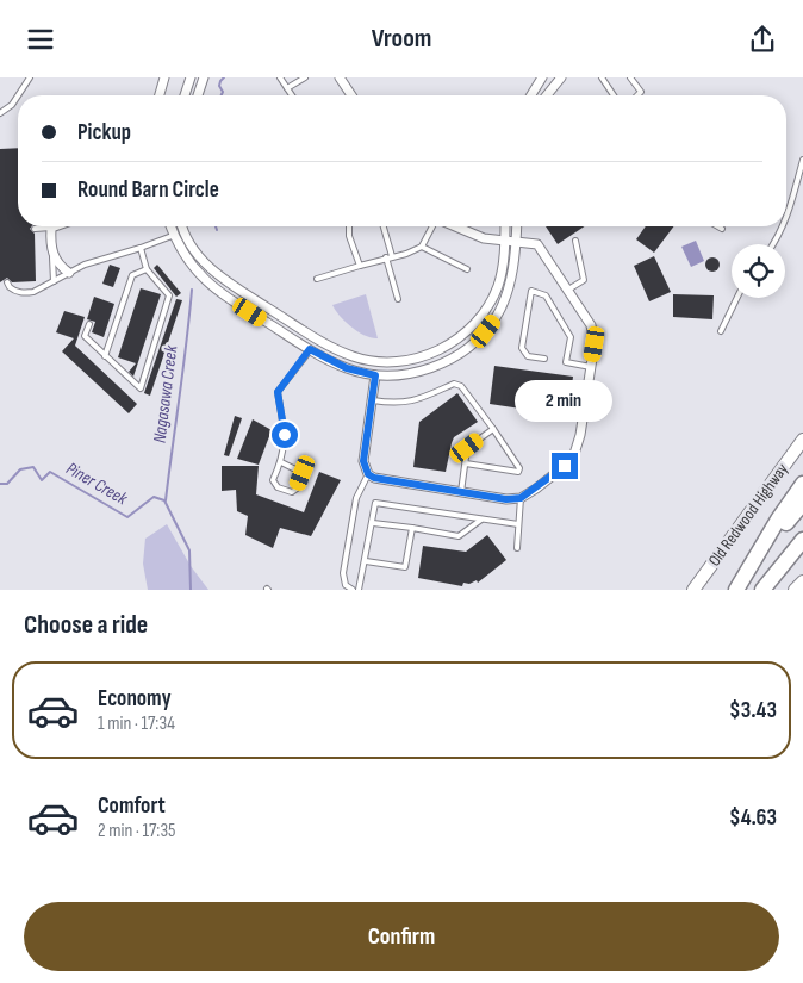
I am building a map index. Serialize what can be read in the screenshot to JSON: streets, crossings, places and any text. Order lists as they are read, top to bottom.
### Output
{
  "streets": {
    "main road": ["Old Redwood Highway"]
  },
  "water": ["Nagasawa Creek", "Piner Creek"],
  "page": {
    "header": "Vroom",
    "banner": ["Pickup", "Round Barn Circle"],
    "bubble": "2 min",
    "heading": "Choose a ride",
    "list": [
      {
        "name": "Economy",
        "note": "1 min · 17:34",
        "value": "$3.43"
      },
      {
        "name": "Comfort",
        "note": "2 min · 17:35",
        "value": "$4.63"
      }
    ],
    "buttons": "Confirm"
  }
}
